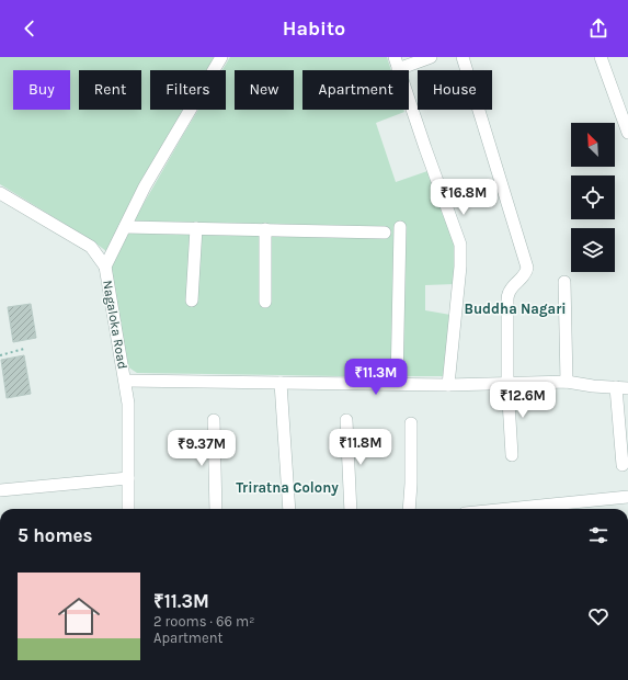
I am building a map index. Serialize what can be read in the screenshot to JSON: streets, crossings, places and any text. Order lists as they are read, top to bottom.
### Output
{
  "streets": {
    "street": ["Nagaloka Road"]
  },
  "districts": ["Buddha Nagari", "Triratna Colony"],
  "north": "top left",
  "page": {
    "header": "Habito",
    "chip": [
      "Buy",
      "Rent",
      "Filters",
      "New",
      "Apartment",
      "House"
    ],
    "price": [
      "₹16.8M",
      "₹11.3M",
      "₹12.6M",
      "₹11.8M",
      "₹9.37M"
    ],
    "heading": "5 homes",
    "list": [
      {
        "name": "₹11.3M",
        "note": "2 rooms · 66 m² · Apartment"
      }
    ]
  }
}
